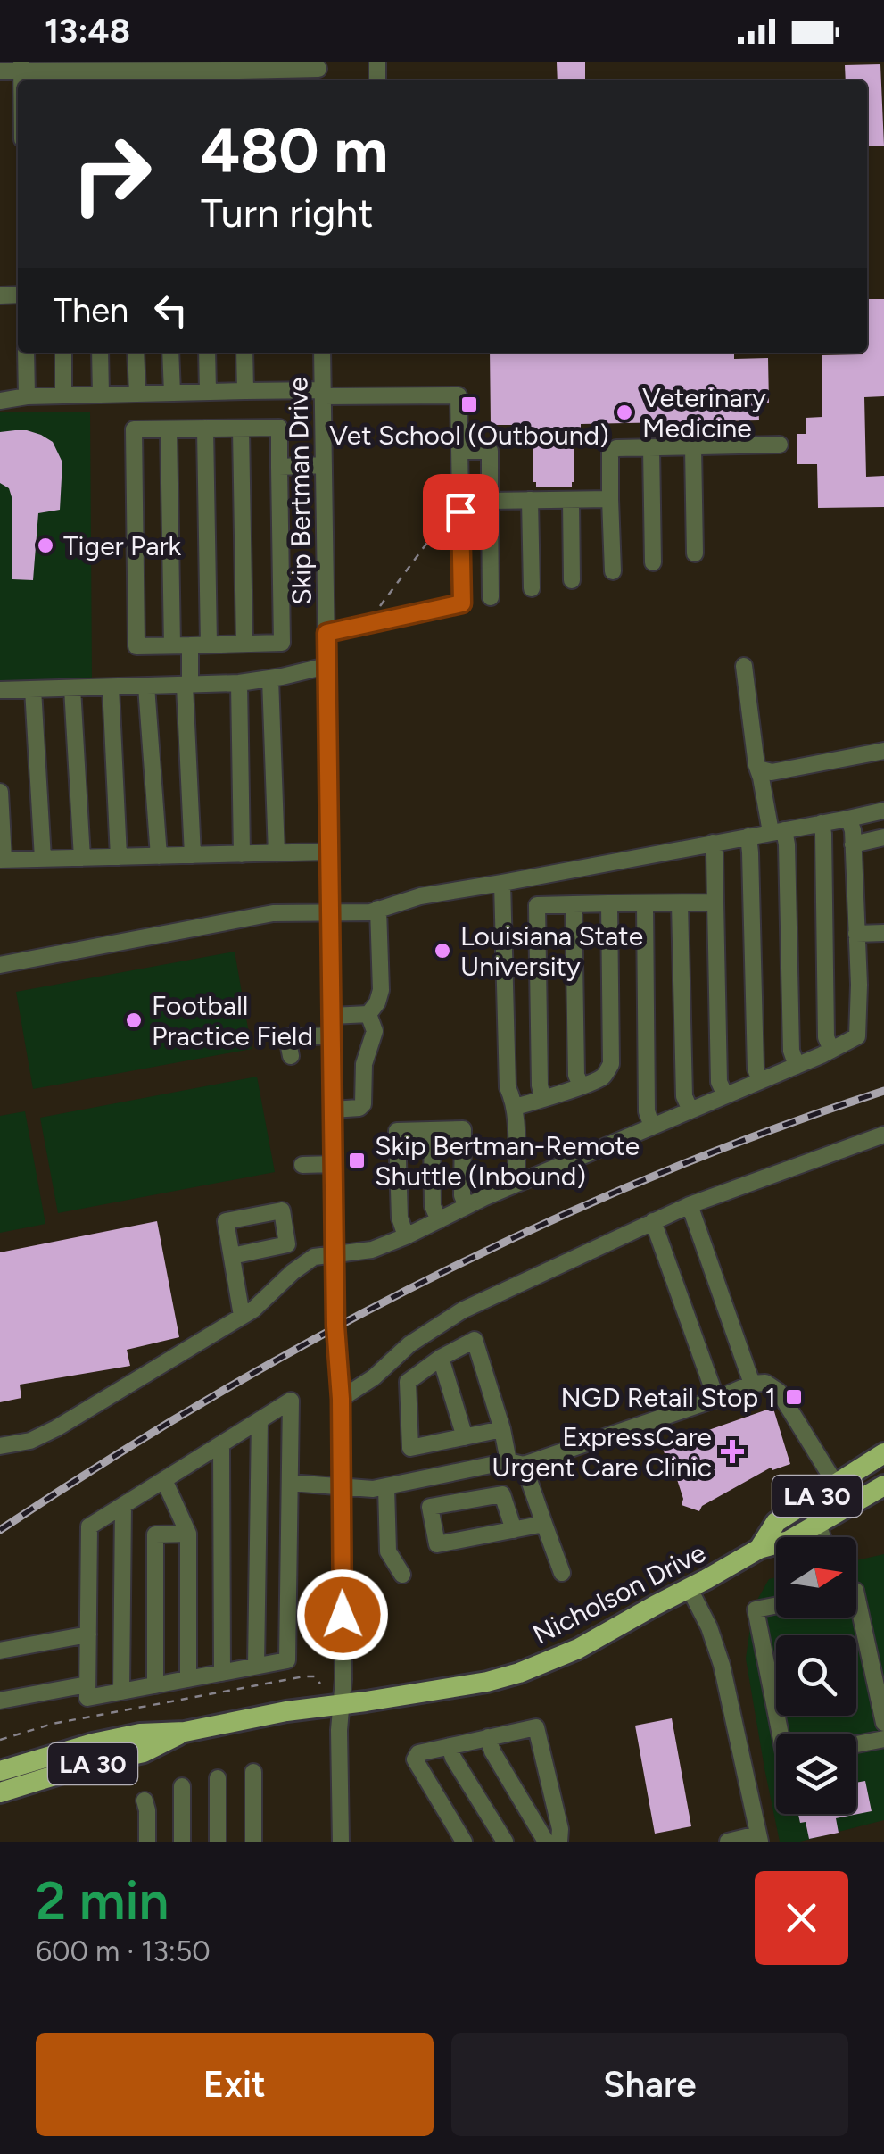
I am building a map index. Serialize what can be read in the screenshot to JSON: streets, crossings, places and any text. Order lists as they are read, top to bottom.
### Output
{
  "streets": {
    "main road": ["LA 30", "Nicholson Drive"],
    "street": ["Skip Bertman Drive"]
  },
  "crossings": [
    ["Skip Bertman Drive", "Nicholson Drive"]
  ],
  "places": {
    "transit": ["Vet School (Outbound)", "Skip Bertman-Remote Shuttle (Inbound)", "NGD Retail Stop 1"],
    "other": [
      "Veterinary Medicine",
      "Tiger Park",
      "Louisiana State University",
      "Football Practice Field"
    ],
    "health": ["ExpressCare Urgent Care Clinic"]
  },
  "north": "right",
  "page": {
    "status": "13:48",
    "turn": ["480 m", "Turn right"],
    "then": "Then",
    "heading": ["2 min", "600 m · 13:50"],
    "buttons": ["Exit", "Share"]
  }
}
